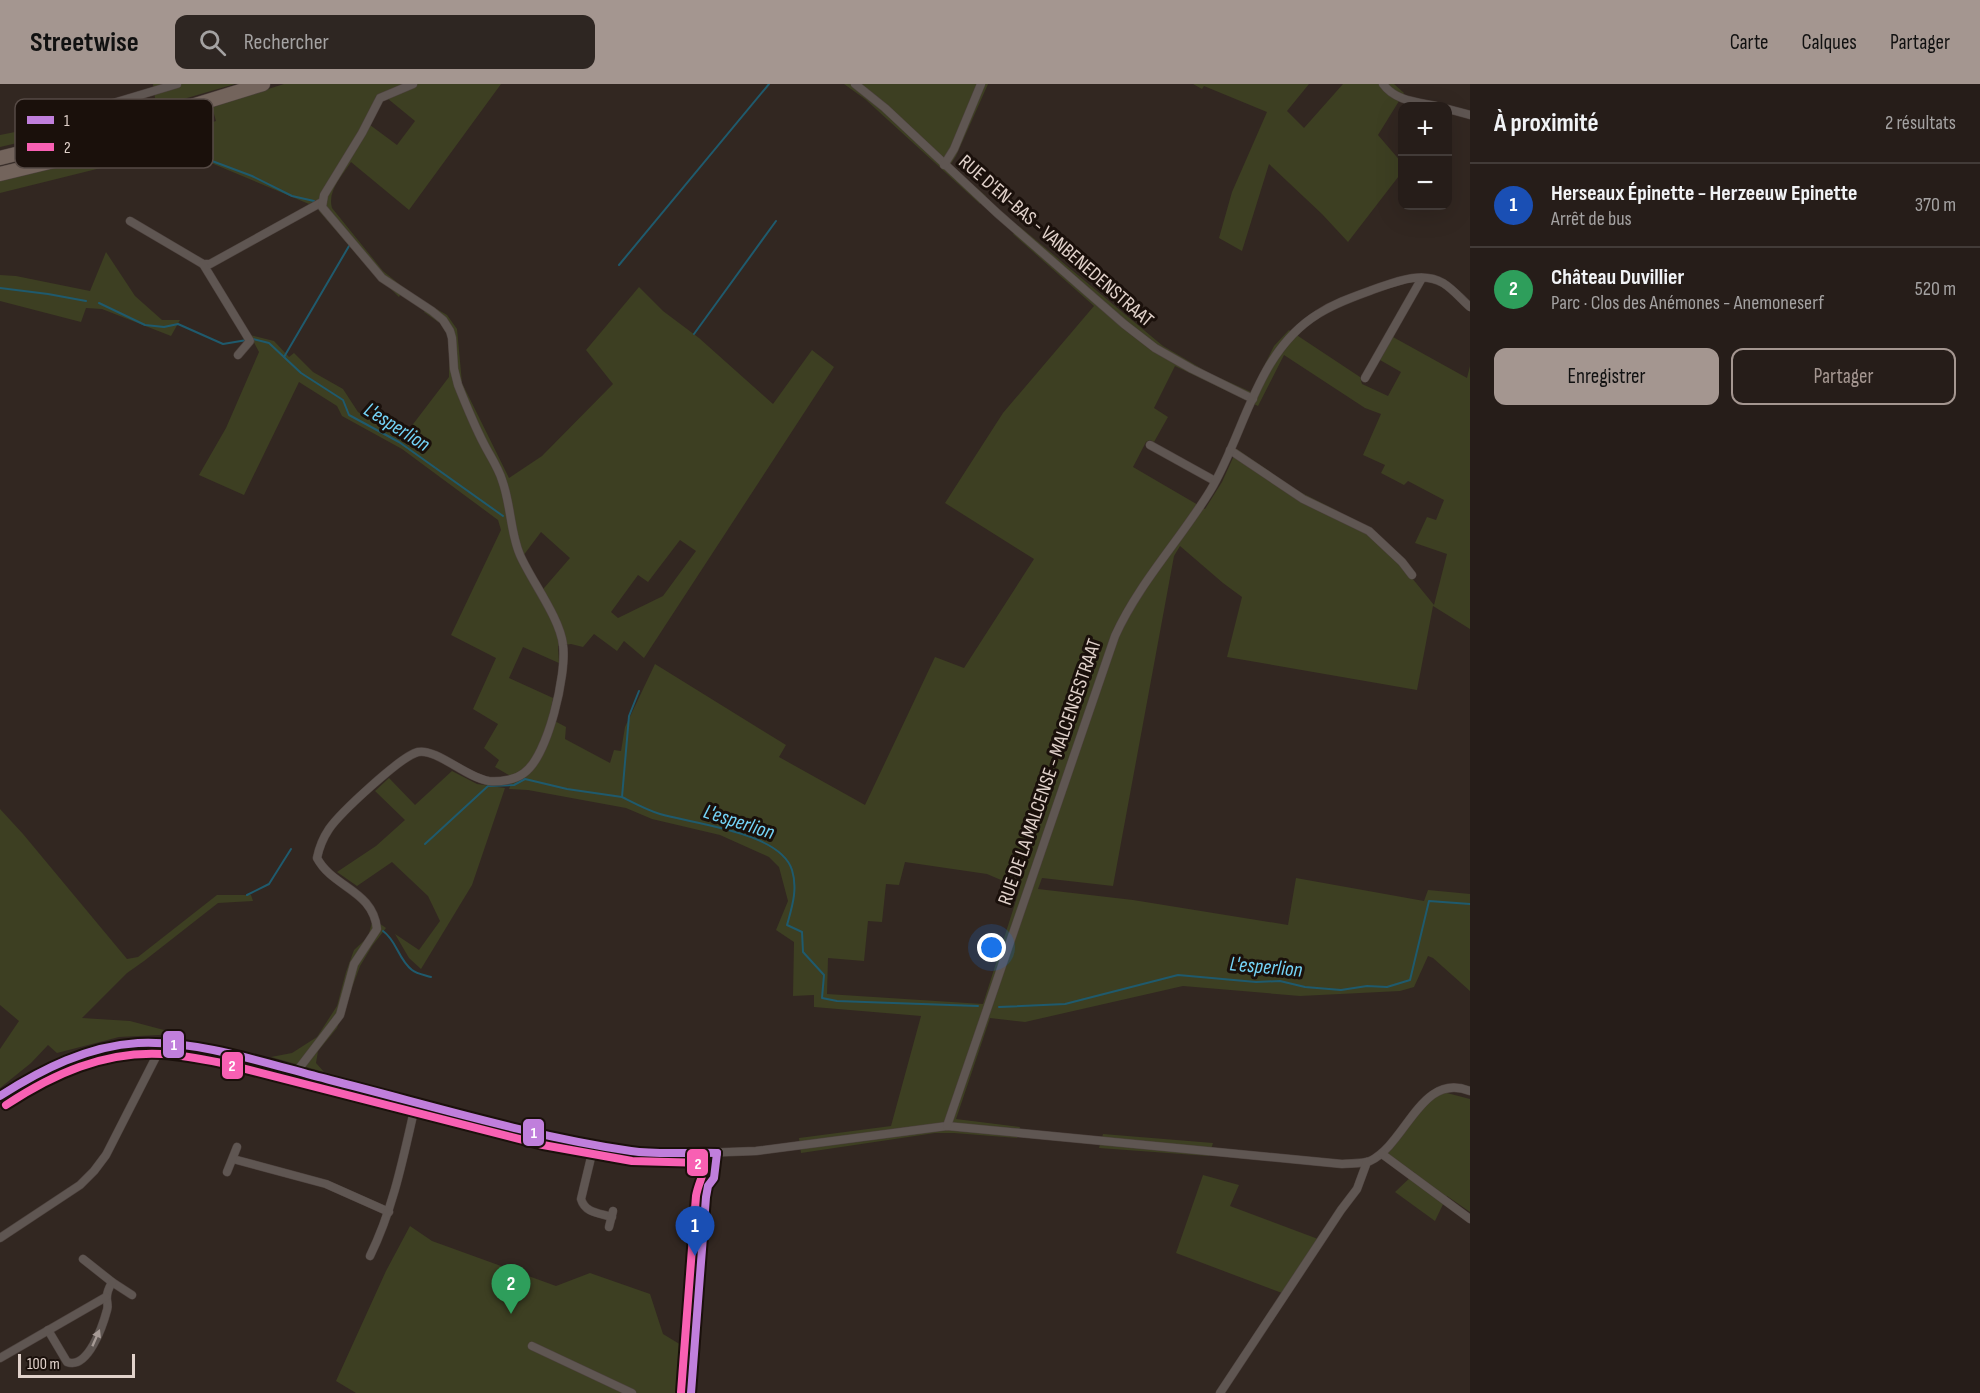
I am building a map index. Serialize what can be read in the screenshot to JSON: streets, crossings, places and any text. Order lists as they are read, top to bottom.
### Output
{
  "streets": {
    "street": ["RUE D'EN-BAS - VANBENEDENSTRAAT", "RUE DE LA MALCENSE - MALCENSESTRAAT"]
  },
  "crossings": [
    ["RUE D'EN-BAS - VANBENEDENSTRAAT", "RUE DE LA MALCENSE - MALCENSESTRAAT"]
  ],
  "water": ["L'esperlion"],
  "lines": ["transit line 1", "transit line 2"],
  "legend": ["1", "2"],
  "scale_bar": "100 m",
  "page": {
    "header": "Streetwise",
    "search": "Rechercher",
    "nav": ["Carte", "Calques", "Partager"],
    "heading": ["À proximité", "2 résultats"],
    "map_buttons": ["+", "−"],
    "list": [
      {
        "mark": "1",
        "name": "Herseaux Épinette - Herzeeuw Epinette",
        "note": "Arrêt de bus",
        "value": "370 m"
      },
      {
        "mark": "2",
        "name": "Château Duvillier",
        "note": "Parc · Clos des Anémones - Anemoneserf",
        "value": "520 m"
      }
    ],
    "buttons": ["Enregistrer", "Partager"],
    "pins": ["1", "2"],
    "scale": "100 m"
  }
}
